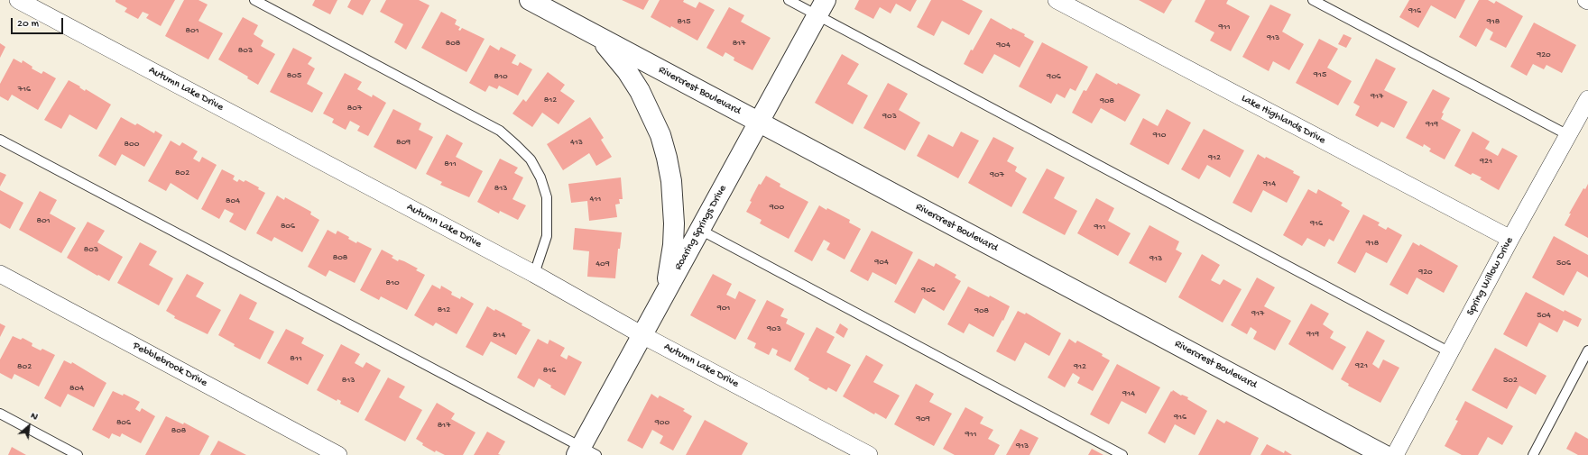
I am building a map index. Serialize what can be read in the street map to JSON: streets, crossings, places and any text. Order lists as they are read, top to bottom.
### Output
{
  "streets": {
    "street": [
      "Autumn Lake Drive",
      "Rivercrest Boulevard",
      "Lake Highlands Drive",
      "Roaring Springs Drive",
      "Spring Willow Drive",
      "Pebblebrook Drive"
    ]
  },
  "crossings": [
    ["Autumn Lake Drive", "Roaring Springs Drive"],
    ["Rivercrest Boulevard", "Roaring Springs Drive"],
    ["Lake Highlands Drive", "Spring Willow Drive"]
  ],
  "house_numbers": [
    "916",
    "815",
    "918",
    "911",
    "801",
    "913",
    "808",
    "817",
    "904",
    "803",
    "920",
    "915",
    "805",
    "810",
    "906",
    "716",
    "917",
    "812",
    "908",
    "807",
    "903",
    "919",
    "910",
    "809",
    "413",
    "800",
    "912",
    "921",
    "811",
    "802",
    "907",
    "914",
    "813",
    "411",
    "804",
    "900",
    "801",
    "916",
    "806",
    "911",
    "918",
    "803",
    "808",
    "913",
    "904",
    "506",
    "409",
    "920",
    "810",
    "906",
    "901",
    "812",
    "908",
    "917",
    "504",
    "903",
    "919",
    "814",
    "811",
    "921",
    "802",
    "912",
    "816",
    "813",
    "502",
    "804",
    "914",
    "916",
    "909",
    "806",
    "900",
    "817",
    "808",
    "911",
    "913"
  ],
  "scale_bar": "20 m",
  "north": "top right"
}
